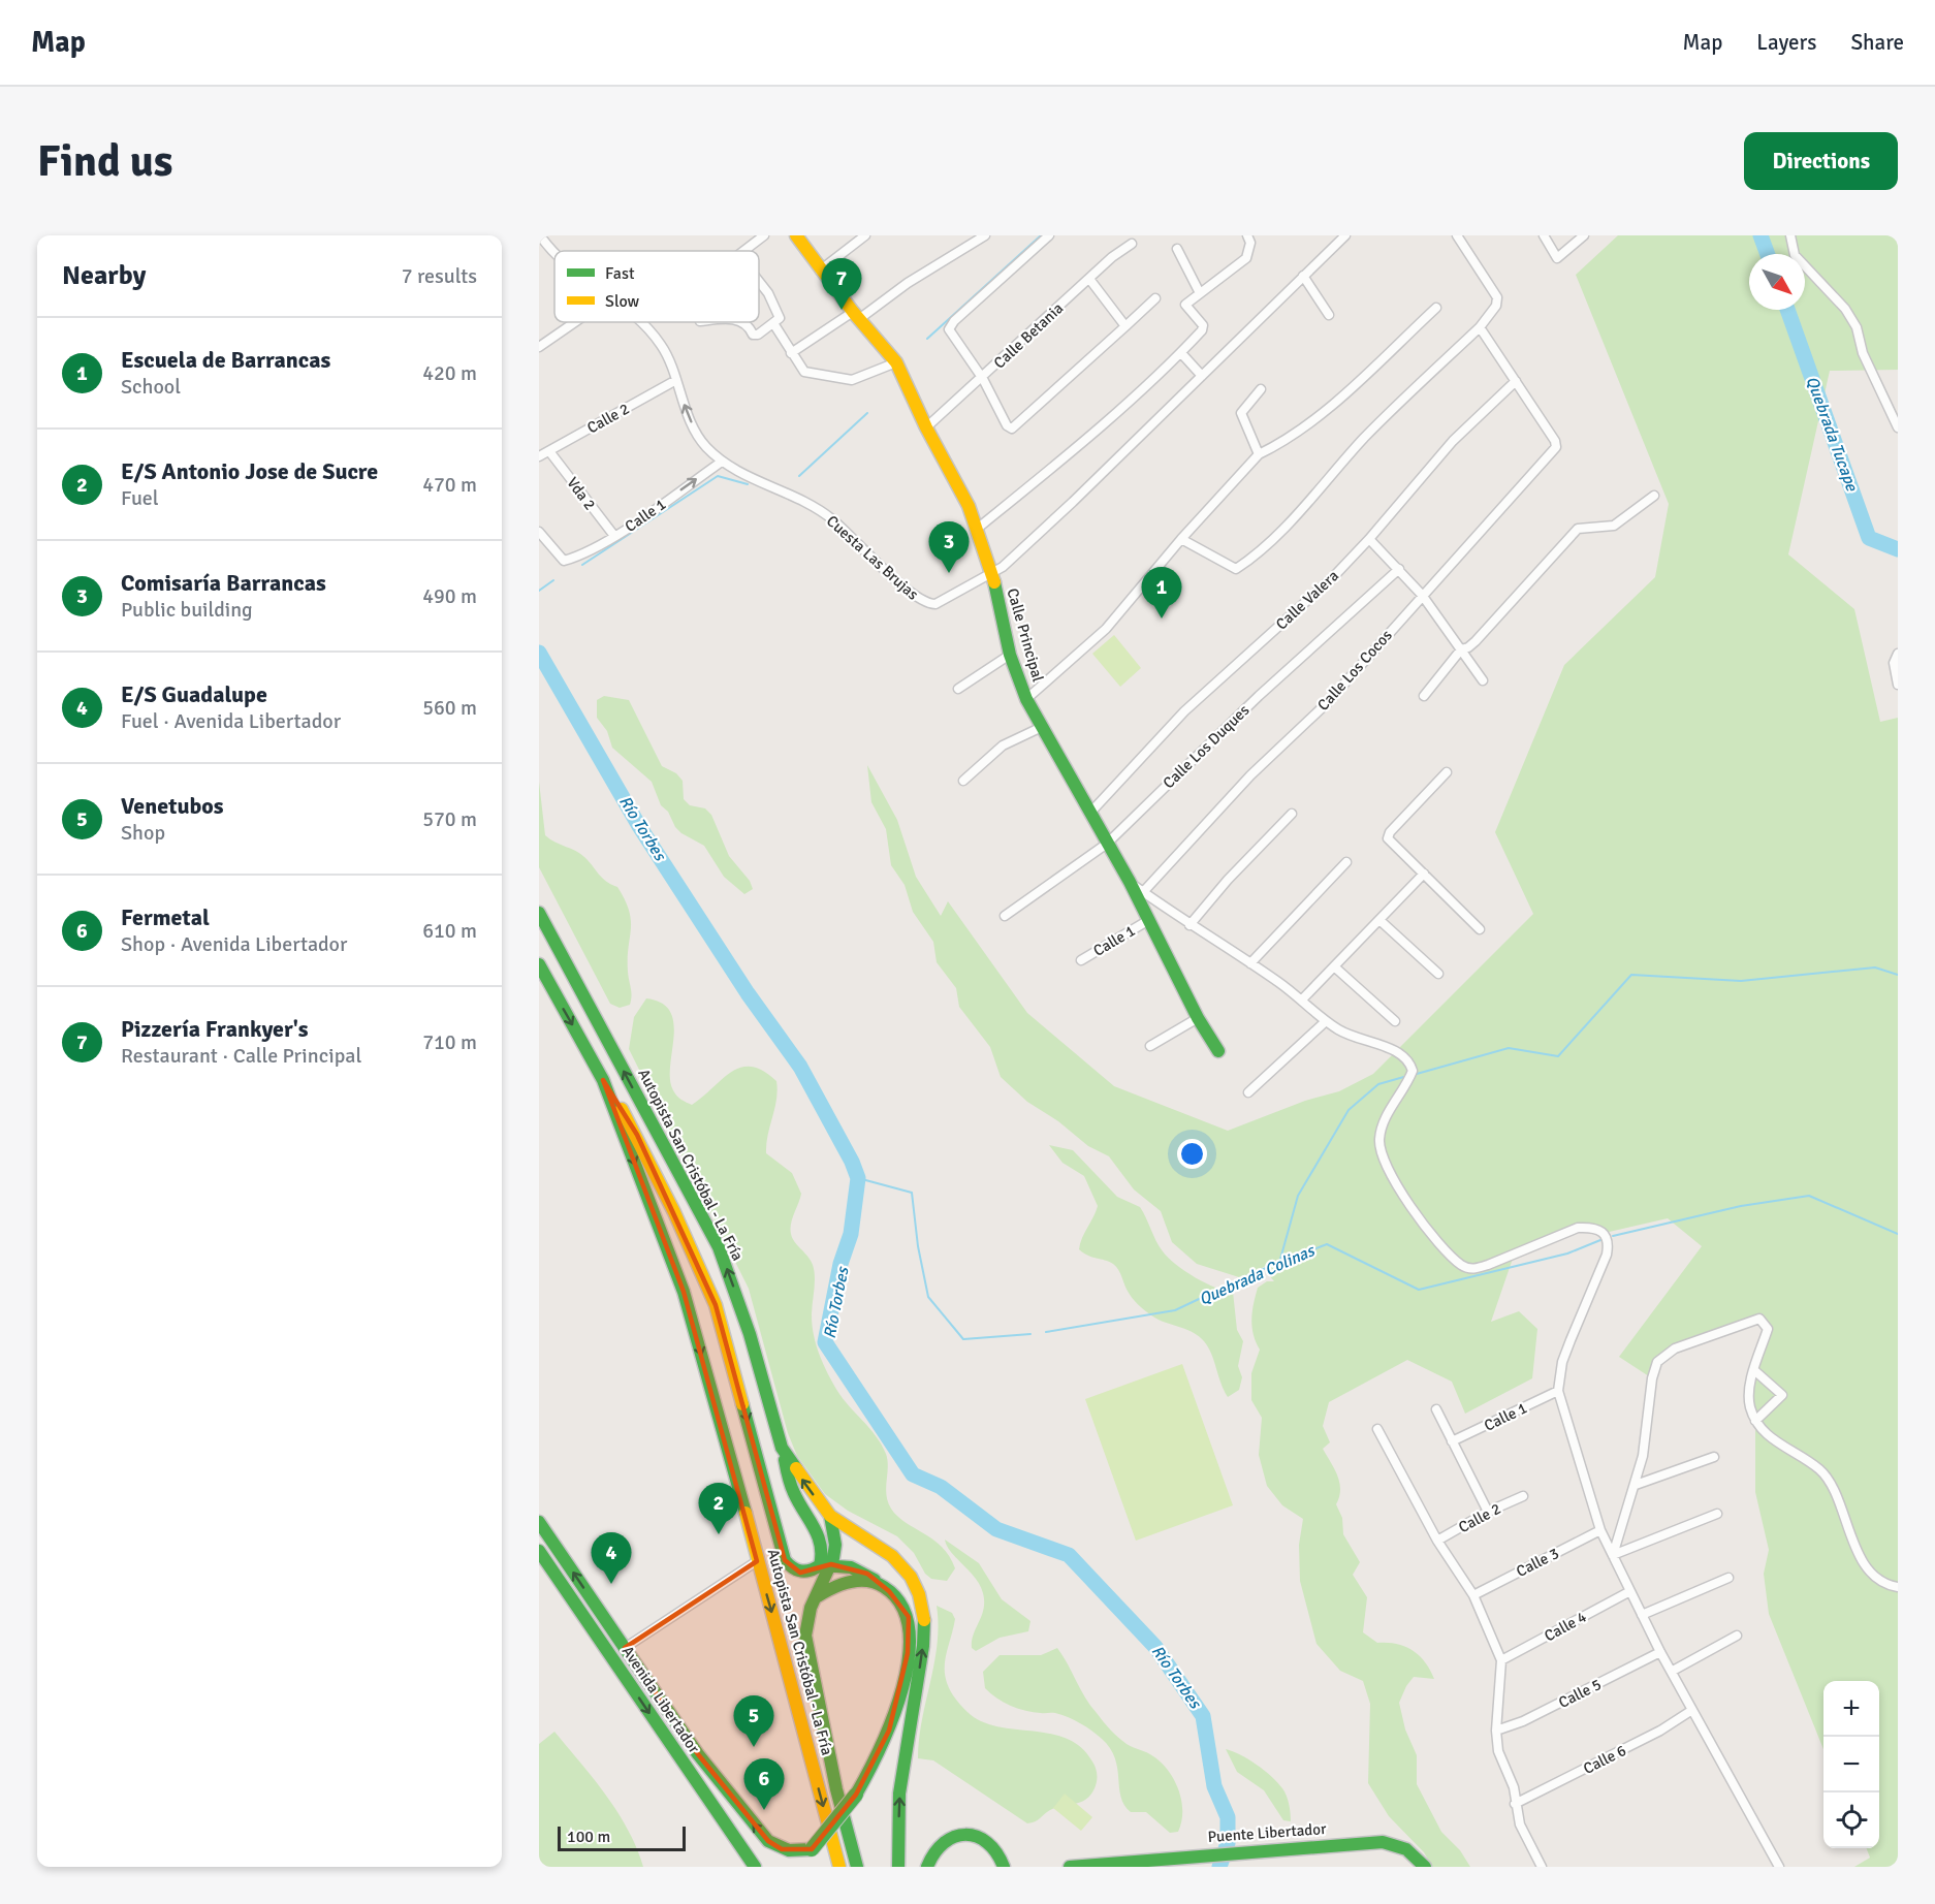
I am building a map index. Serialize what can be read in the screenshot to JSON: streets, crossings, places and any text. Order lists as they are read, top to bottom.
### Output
{
  "streets": {
    "main road": [
      "Calle Principal",
      "Autopista San Cristóbal - La Fría",
      "Avenida Libertador",
      "Puente Libertador"
    ],
    "street": [
      "Calle Betania",
      "Calle 2",
      "Vda 2",
      "Calle 1",
      "Cuesta Las Brujas",
      "Calle Valera",
      "Calle Los Cocos",
      "Calle Los Duques",
      "Calle 3",
      "Calle 4",
      "Calle 5",
      "Calle 6"
    ]
  },
  "crossings": [
    ["Calle Betania", "Calle Principal"],
    ["Calle 2", "Vda 2"],
    ["Vda 2", "Calle 1"],
    ["Calle 1", "Cuesta Las Brujas"],
    ["Calle 1", "Calle Principal"],
    ["Cuesta Las Brujas", "Calle Principal"],
    ["Calle Valera", "Calle Principal"],
    ["Calle Valera", "Calle Los Cocos"],
    ["Calle Principal", "Calle Los Duques"]
  ],
  "water": ["Quebrada Tucape", "Río Torbes", "Quebrada Colinas"],
  "legend": ["Fast", "Slow"],
  "scale_bar": "100 m",
  "north": "bottom right",
  "page": {
    "header": "Map",
    "nav": ["Map", "Layers", "Share"],
    "buttons": "Directions",
    "title": "Find us",
    "heading": ["Nearby", "7 results"],
    "pins": [
      "7",
      "3",
      "1",
      "2",
      "4",
      "5",
      "6"
    ],
    "list": [
      {
        "mark": "1",
        "name": "Escuela de Barrancas",
        "note": "School",
        "value": "420 m"
      },
      {
        "mark": "2",
        "name": "E/S Antonio Jose de Sucre",
        "note": "Fuel",
        "value": "470 m"
      },
      {
        "mark": "3",
        "name": "Comisaría Barrancas",
        "note": "Public building",
        "value": "490 m"
      },
      {
        "mark": "4",
        "name": "E/S Guadalupe",
        "note": "Fuel · Avenida Libertador",
        "value": "560 m"
      },
      {
        "mark": "5",
        "name": "Venetubos",
        "note": "Shop",
        "value": "570 m"
      },
      {
        "mark": "6",
        "name": "Fermetal",
        "note": "Shop · Avenida Libertador",
        "value": "610 m"
      },
      {
        "mark": "7",
        "name": "Pizzería Frankyer's",
        "note": "Restaurant · Calle Principal",
        "value": "710 m"
      }
    ],
    "map_buttons": ["+", "−"],
    "scale": "100 m"
  }
}
